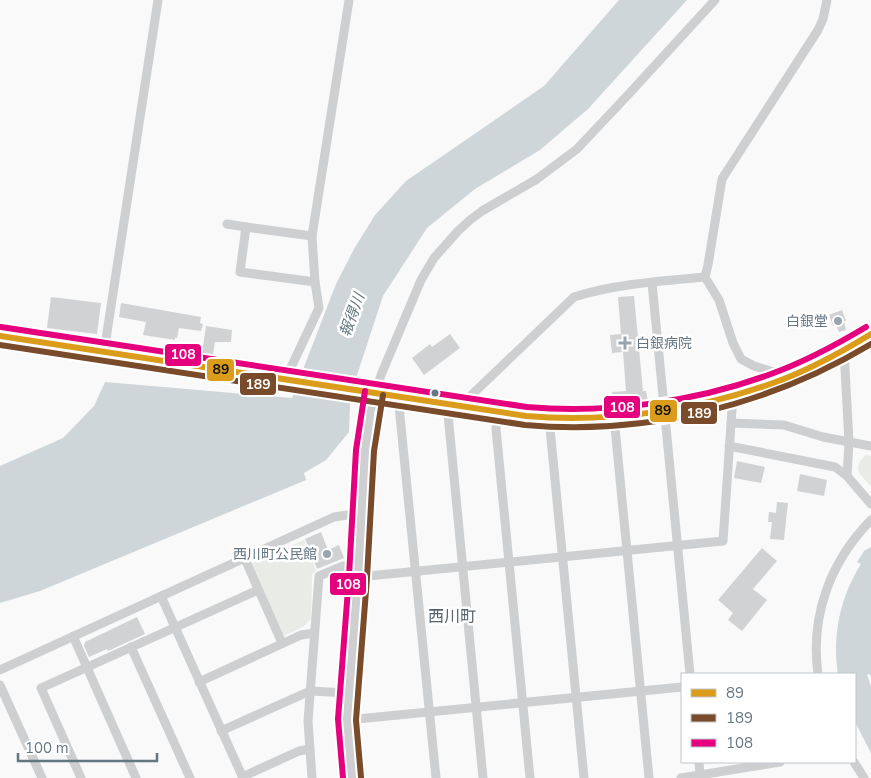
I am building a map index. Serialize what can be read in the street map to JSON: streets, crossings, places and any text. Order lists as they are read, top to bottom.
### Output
{
  "districts": ["西川町"],
  "water": ["報得川"],
  "places": {
    "other": ["白銀堂", "西川町公民館"],
    "health": ["白銀病院"]
  },
  "lines": ["transit line 108", "transit line 89", "transit line 189"],
  "legend": ["89", "189", "108"],
  "scale_bar": "100 m"
}
